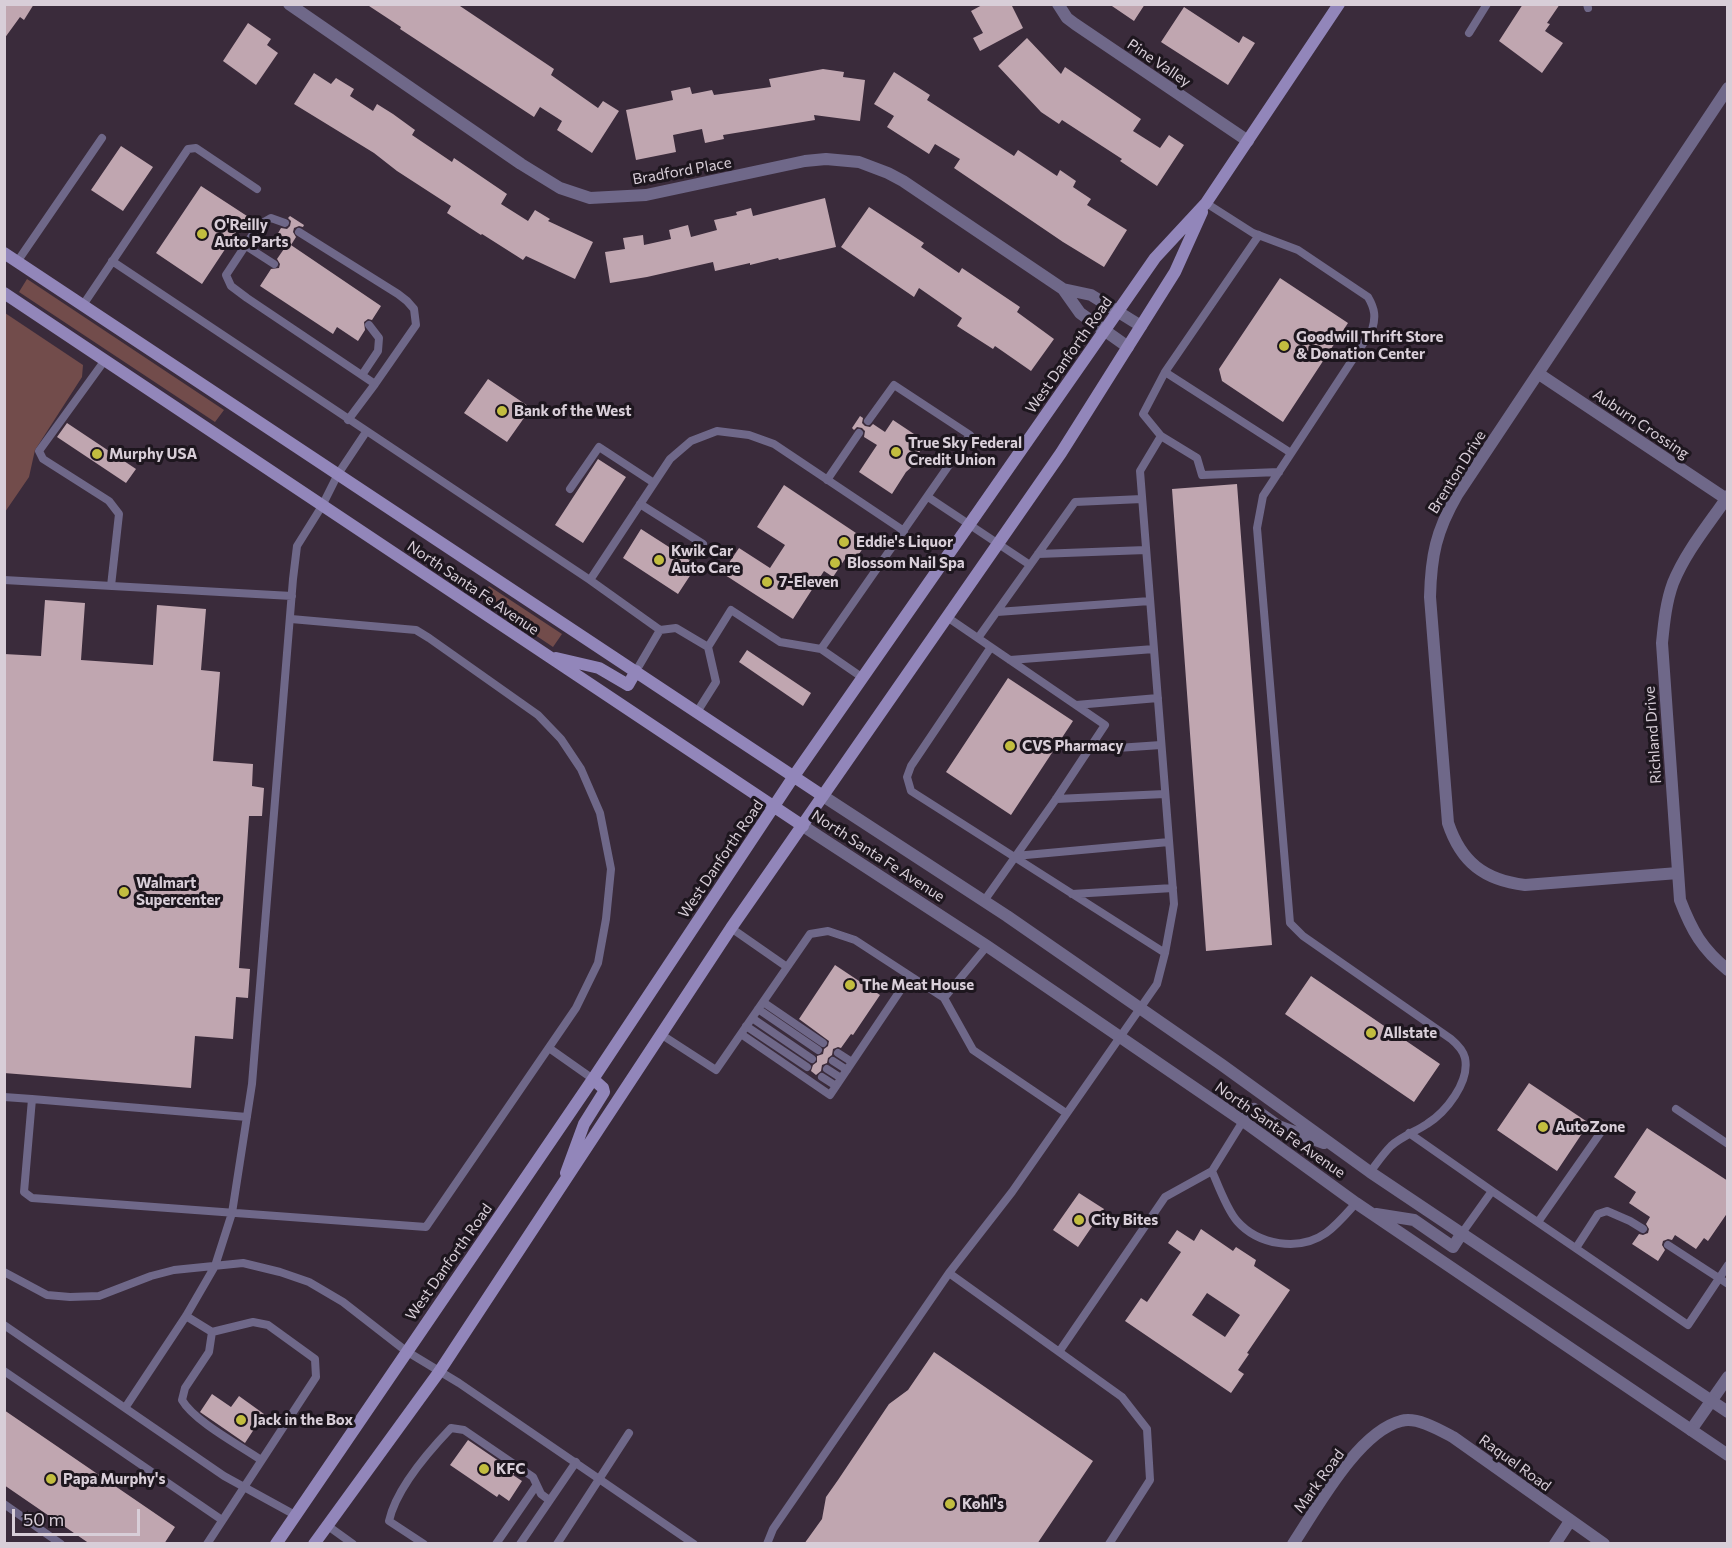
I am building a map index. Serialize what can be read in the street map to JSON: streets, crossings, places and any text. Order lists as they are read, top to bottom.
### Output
{
  "streets": {
    "main road": ["West Danforth Road", "North Santa Fe Avenue"],
    "street": [
      "Pine Valley",
      "Bradford Place",
      "Auburn Crossing",
      "Brenton Drive",
      "Richland Drive",
      "Raquel Road",
      "Mark Road"
    ]
  },
  "crossings": [
    ["Pine Valley", "West Danforth Road"],
    ["Bradford Place", "West Danforth Road"],
    ["West Danforth Road", "North Santa Fe Avenue"],
    ["Auburn Crossing", "Brenton Drive"],
    ["Auburn Crossing", "Richland Drive"],
    ["Brenton Drive", "Richland Drive"],
    ["Raquel Road", "Mark Road"]
  ],
  "places": [
    "O'Reilly Auto Parts",
    "Goodwill Thrift Store & Donation Center",
    "Bank of the West",
    "True Sky Federal Credit Union",
    "Murphy USA",
    "Eddie's Liquor",
    "Kwik Car Auto Care",
    "Blossom Nail Spa",
    "7-Eleven",
    "CVS Pharmacy",
    "Walmart Supercenter",
    "The Meat House",
    "Allstate",
    "AutoZone",
    "City Bites",
    "Jack in the Box",
    "KFC",
    "Papa Murphy's",
    "Kohl's"
  ],
  "scale_bar": "50 m"
}
